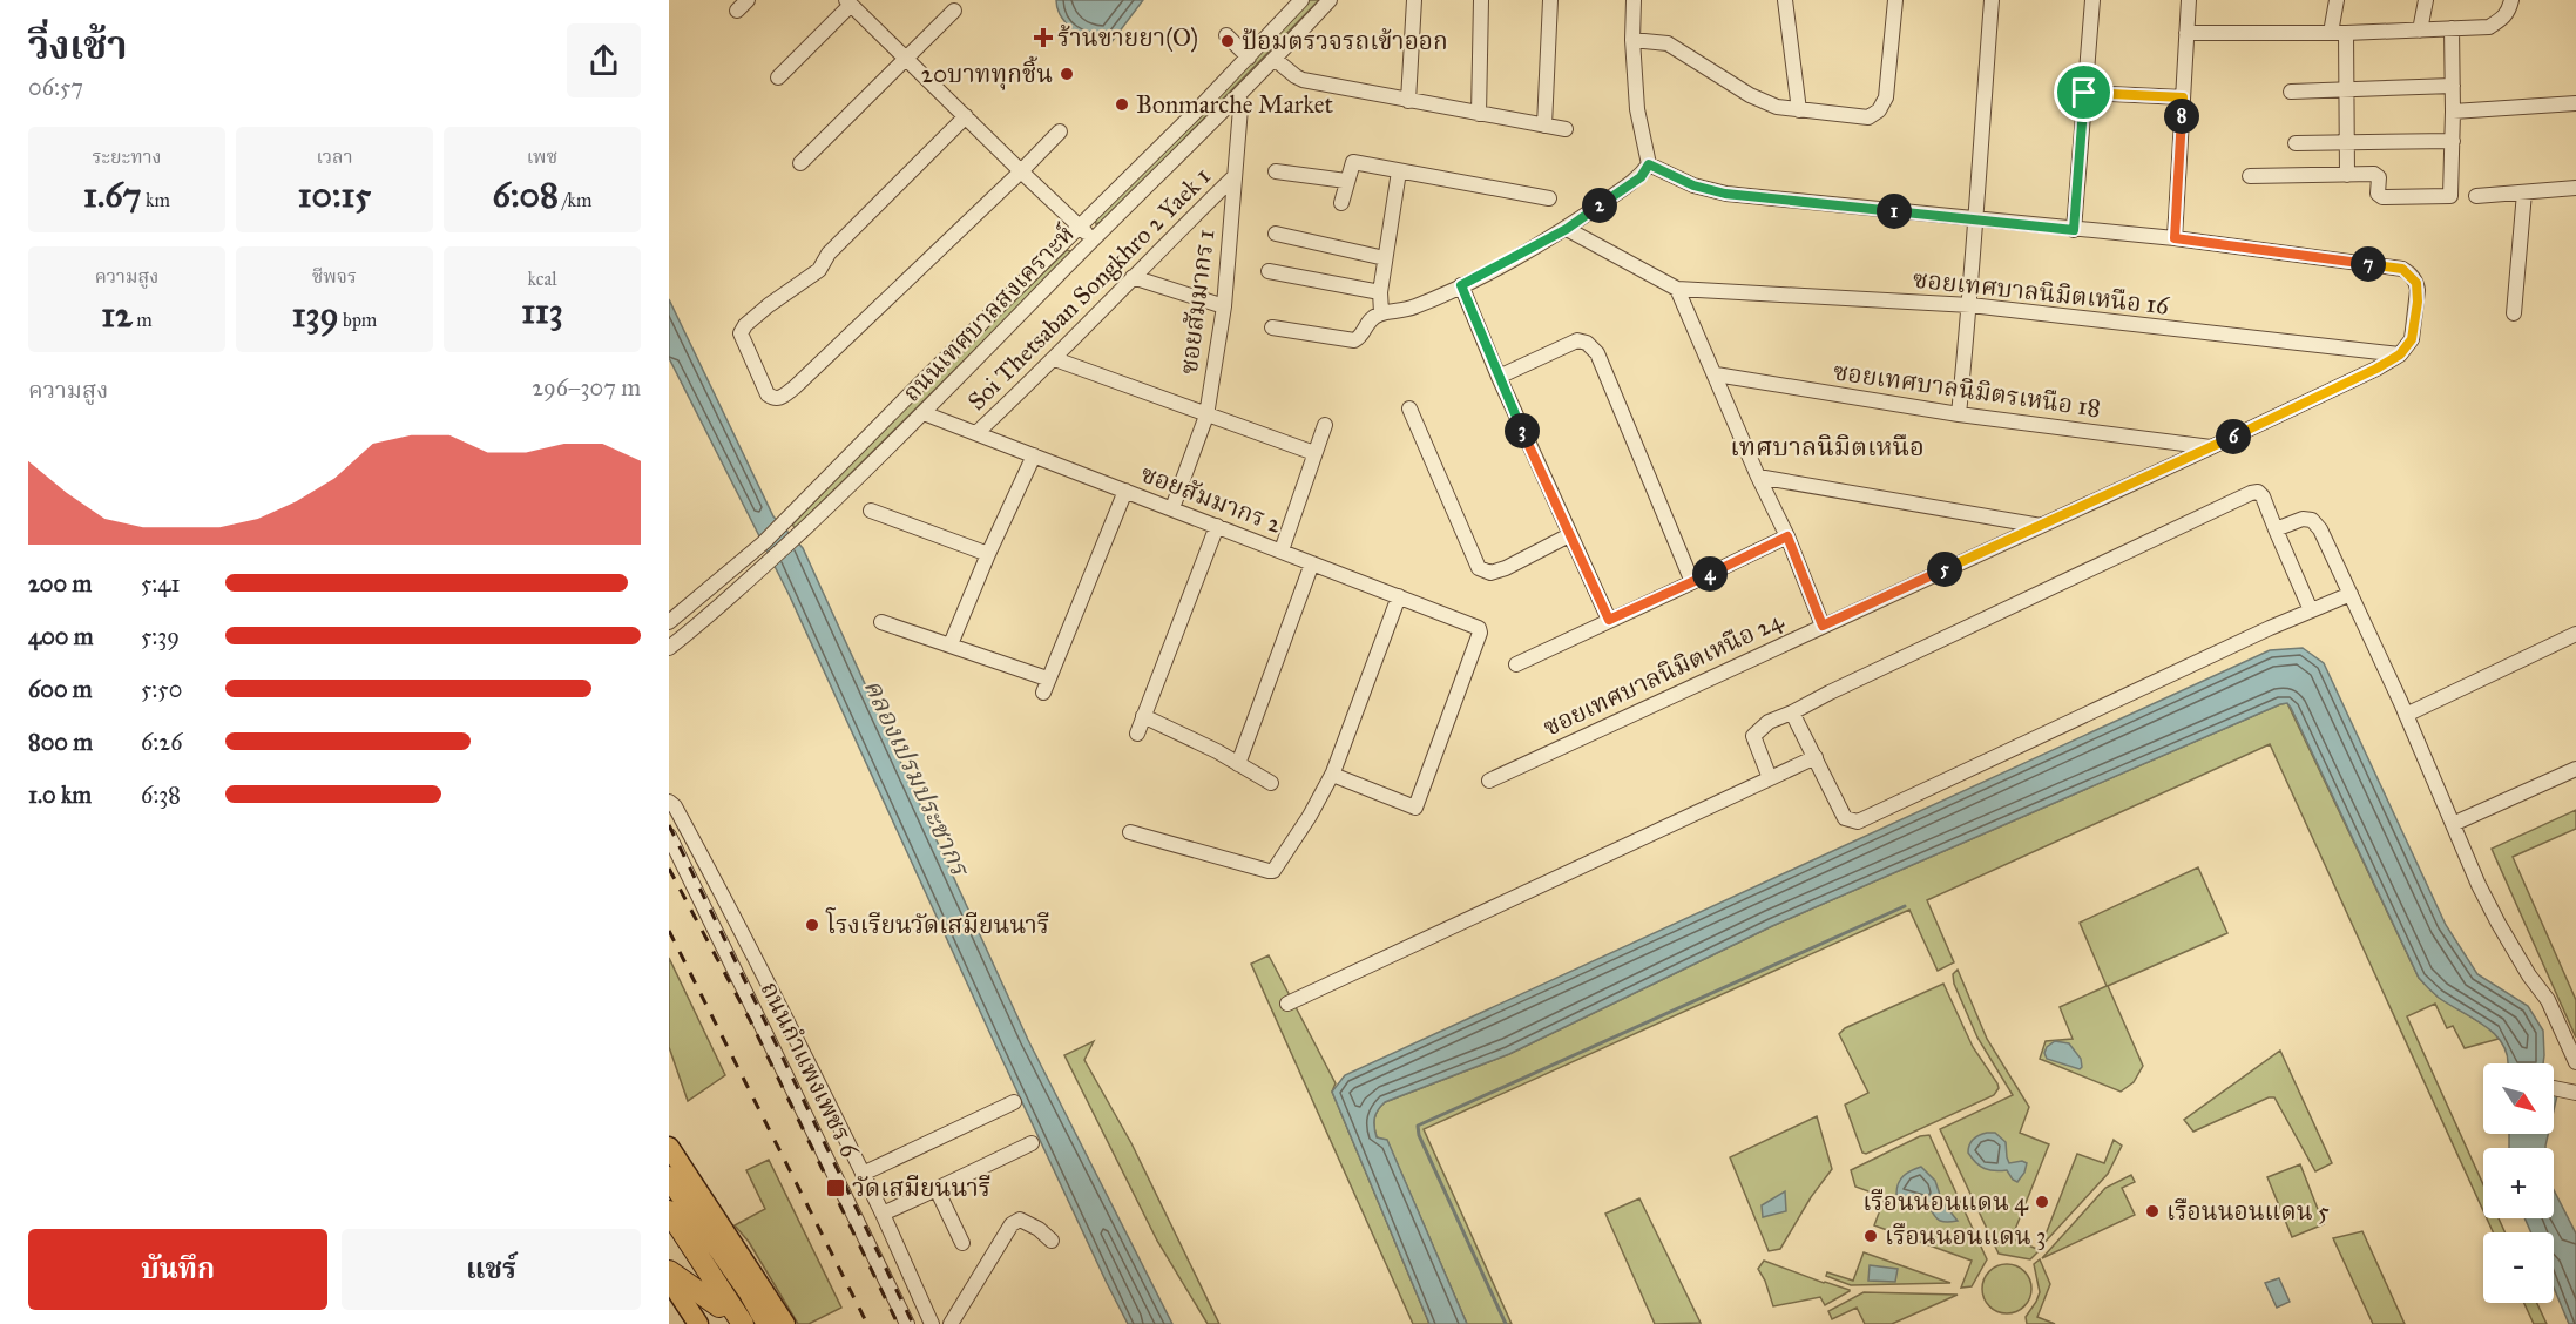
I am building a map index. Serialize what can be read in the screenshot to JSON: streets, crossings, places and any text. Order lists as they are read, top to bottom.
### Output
{
  "streets": {
    "street": [
      "Soi Thetsaban Songkhro 2 Yaek 1",
      "ซอยเทศบาลนิมิตเหนือ 16",
      "ซอยสัมมากร 1",
      "ถนนเทศบาลสงเคราะห์",
      "ซอยเทศบาลนิมิตรเหนือ 18",
      "ซอยสัมมากร 2",
      "ซอยเทศบาลนิมิตเหนือ 24",
      "ถนนกำแพงเพชร 6"
    ]
  },
  "crossings": [
    ["Soi Thetsaban Songkhro 2 Yaek 1", "ซอยสัมมากร 1"],
    ["Soi Thetsaban Songkhro 2 Yaek 1", "ซอยสัมมากร 2"],
    ["ซอยเทศบาลนิมิตเหนือ 16", "ซอยเทศบาลนิมิตเหนือ 24"],
    ["ซอยสัมมากร 1", "ถนนเทศบาลสงเคราะห์"],
    ["ซอยสัมมากร 1", "ซอยสัมมากร 2"],
    ["ถนนเทศบาลสงเคราะห์", "ซอยสัมมากร 2"],
    ["ซอยเทศบาลนิมิตรเหนือ 18", "ซอยเทศบาลนิมิตเหนือ 24"]
  ],
  "districts": ["เทศบาลนิมิตเหนือ"],
  "water": ["คลองเปรมประชากร"],
  "places": {
    "health": ["ร้านขายยา(O)"],
    "other": [
      "ป้อมตรวจรถเข้าออก",
      "20บาททุกชิ้น",
      "Bonmarche Market",
      "โรงเรียนวัดเสมียนนารี",
      "เรือนนอนแดน 4",
      "เรือนนอนแดน 5",
      "เรือนนอนแดน 3"
    ],
    "transit": ["วัดเสมียนนารี"]
  },
  "north": "bottom right",
  "page": {
    "heading": ["วิ่งเช้า", "06:57"],
    "pins": [
      "8",
      "2",
      "1",
      "7",
      "3",
      "6",
      "5",
      "4"
    ],
    "stats": [
      ["ระยะทาง", "1.67 km"],
      ["เวลา", "10:15"],
      ["เพซ", "6:08 /km"],
      ["ความสูง", "12 m"],
      ["ชีพจร", "139 bpm"],
      ["kcal", "113"]
    ],
    "chart": ["ความสูง", "296–307 m"],
    "list": [
      {
        "name": "200 m",
        "note": "5:41"
      },
      {
        "name": "400 m",
        "note": "5:39"
      },
      {
        "name": "600 m",
        "note": "5:50"
      },
      {
        "name": "800 m",
        "note": "6:26"
      },
      {
        "name": "1.0 km",
        "note": "6:38"
      }
    ],
    "map_buttons": ["+", "−"],
    "buttons": ["บันทึก", "แชร์"]
  }
}
